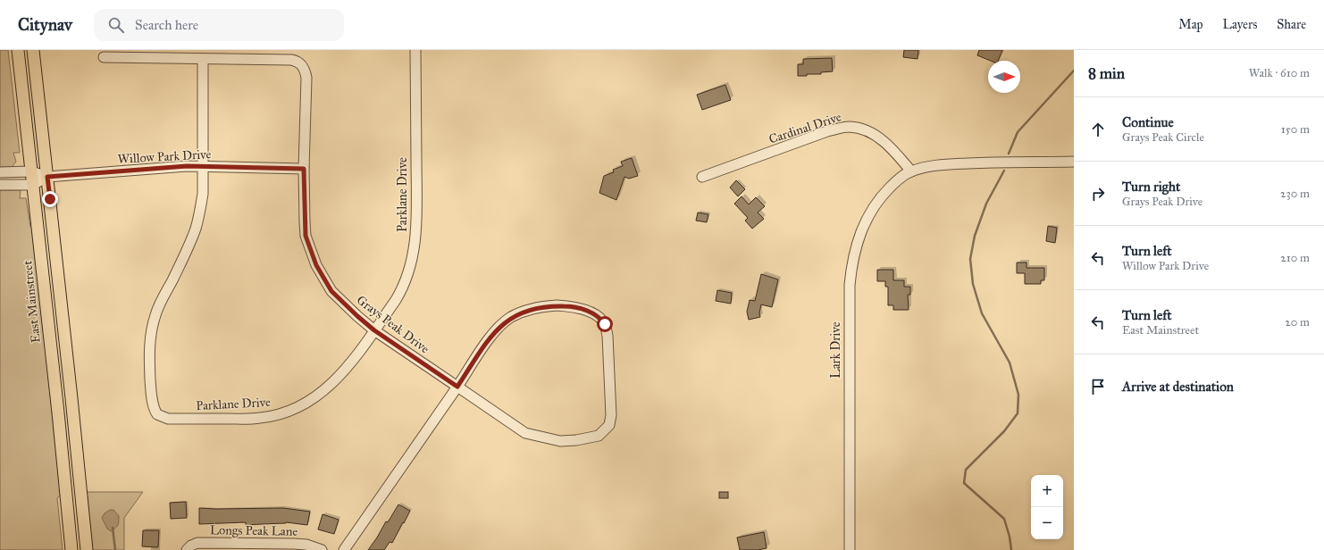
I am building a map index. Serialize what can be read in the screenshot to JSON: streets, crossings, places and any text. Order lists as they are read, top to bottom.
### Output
{
  "streets": {
    "main road": ["East Mainstreet"],
    "street": [
      "Cardinal Drive",
      "Willow Park Drive",
      "Parklane Drive",
      "Grays Peak Drive",
      "Lark Drive",
      "Longs Peak Lane"
    ]
  },
  "crossings": [
    ["Cardinal Drive", "Lark Drive"],
    ["Willow Park Drive", "Parklane Drive"],
    ["Willow Park Drive", "East Mainstreet"],
    ["Willow Park Drive", "Grays Peak Drive"],
    ["Parklane Drive", "Grays Peak Drive"]
  ],
  "north": "right",
  "page": {
    "header": "Citynav",
    "search": "Search here",
    "nav": ["Map", "Layers", "Share"],
    "heading": ["8 min", "Walk · 610 m"],
    "list": [
      ["Continue", "Grays Peak Circle", "150 m"],
      ["Turn right", "Grays Peak Drive", "230 m"],
      ["Turn left", "Willow Park Drive", "210 m"],
      ["Turn left", "East Mainstreet", "20 m"],
      "Arrive at destination"
    ],
    "map_buttons": ["+", "−"]
  }
}
